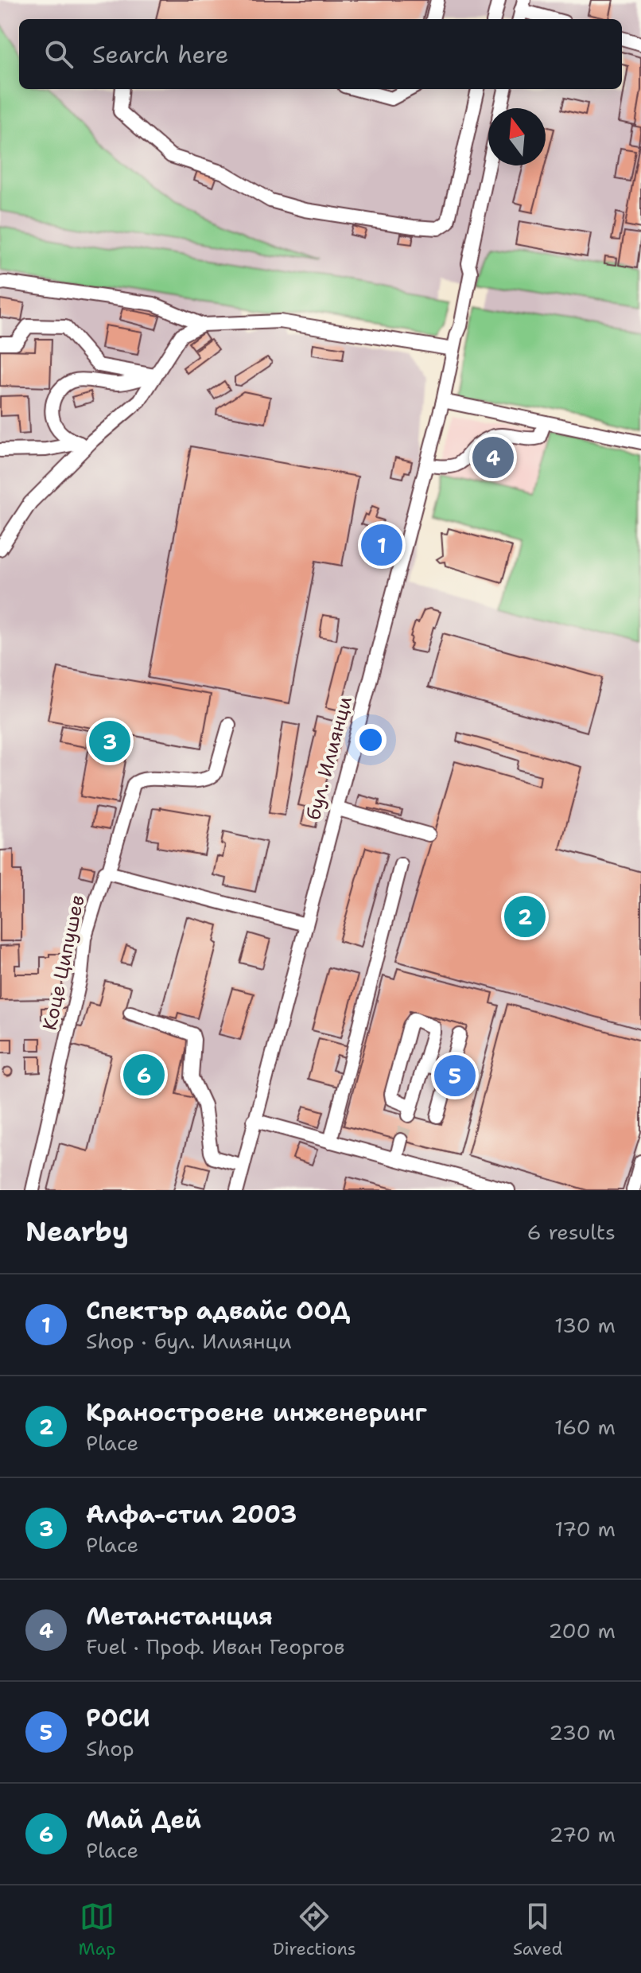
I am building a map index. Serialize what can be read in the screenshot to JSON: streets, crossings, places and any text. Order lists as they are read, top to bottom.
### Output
{
  "streets": {
    "street": ["бул. Илиянци", "Коце Ципушев"]
  },
  "north": "top",
  "page": {
    "search": "Search here",
    "pins": [
      "4",
      "1",
      "3",
      "2",
      "6",
      "5"
    ],
    "heading": ["Nearby", "6 results"],
    "list": [
      {
        "mark": "1",
        "name": "Спектър адвайс ООД",
        "note": "Shop · бул. Илиянци",
        "value": "130 m"
      },
      {
        "mark": "2",
        "name": "Краностроене инженеринг",
        "note": "Place",
        "value": "160 m"
      },
      {
        "mark": "3",
        "name": "Алфа-стил 2003",
        "note": "Place",
        "value": "170 m"
      },
      {
        "mark": "4",
        "name": "Метанстанция",
        "note": "Fuel · Проф. Иван Георгов",
        "value": "200 m"
      },
      {
        "mark": "5",
        "name": "РОСИ",
        "note": "Shop",
        "value": "230 m"
      },
      {
        "mark": "6",
        "name": "Май Дей",
        "note": "Place",
        "value": "270 m"
      }
    ],
    "nav": ["Map", "Directions", "Saved"]
  }
}
